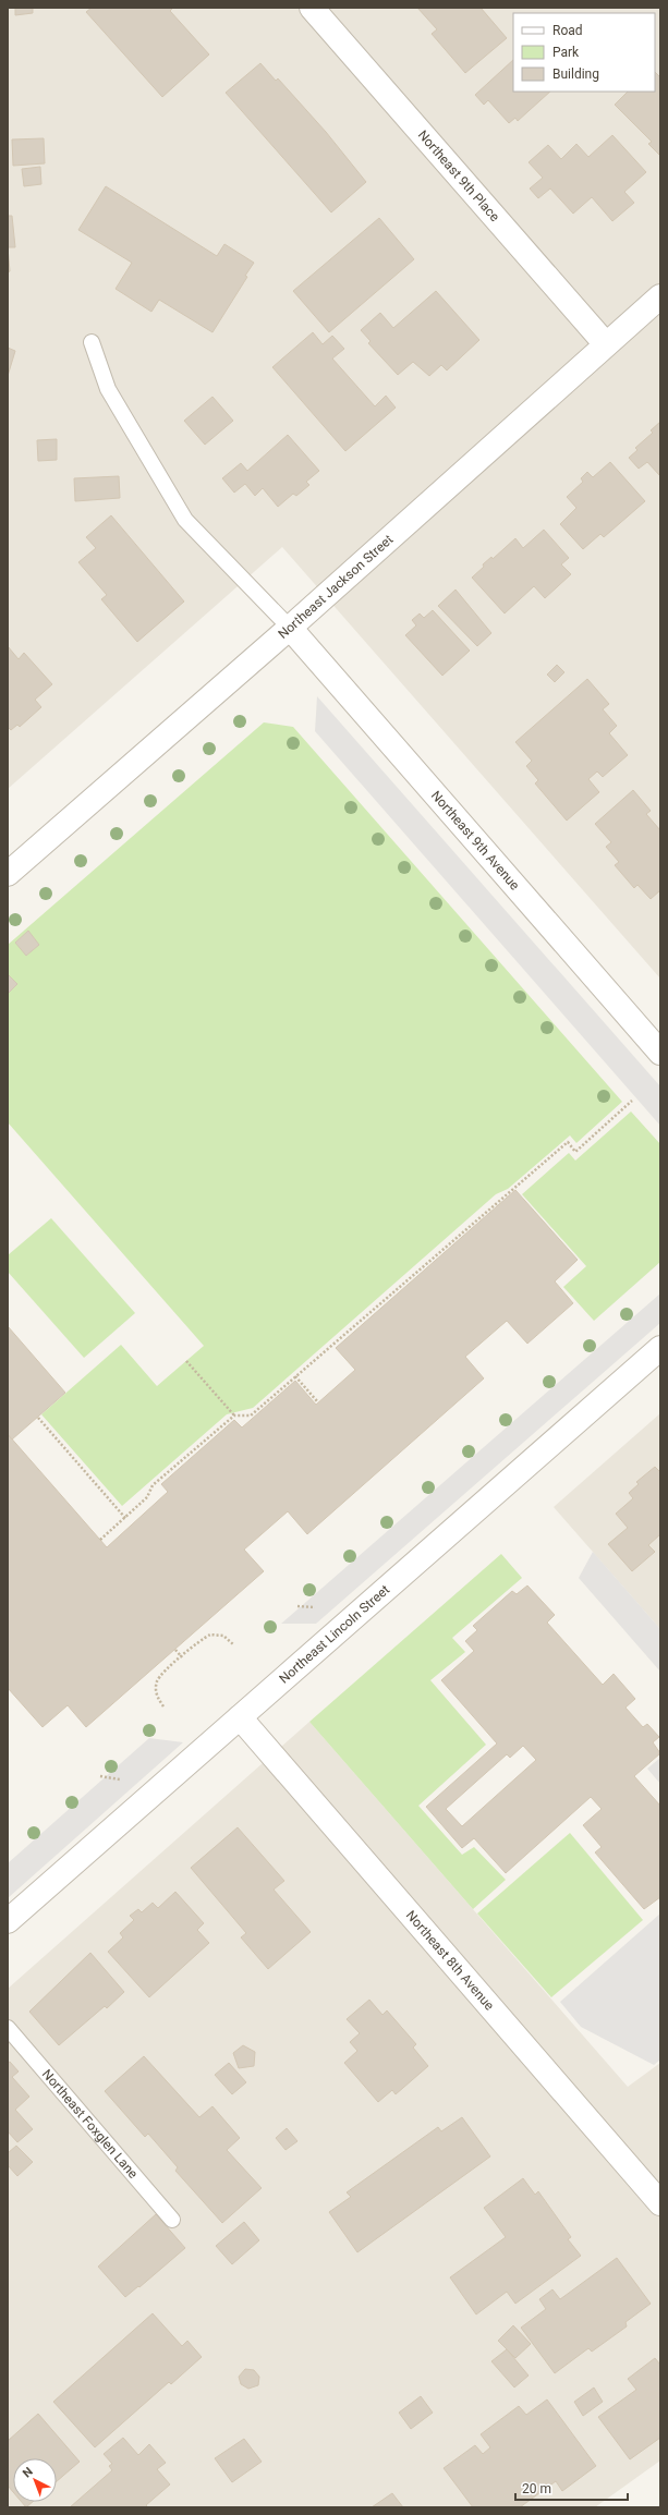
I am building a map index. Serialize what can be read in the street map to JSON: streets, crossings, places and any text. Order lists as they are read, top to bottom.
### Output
{
  "streets": {
    "street": [
      "Northeast 9th Place",
      "Northeast Jackson Street",
      "Northeast 9th Avenue",
      "Northeast Lincoln Street",
      "Northeast 8th Avenue"
    ],
    "lane": ["Northeast Foxglen Lane"]
  },
  "crossings": [
    ["Northeast 9th Place", "Northeast Jackson Street"],
    ["Northeast Jackson Street", "Northeast 9th Avenue"],
    ["Northeast Lincoln Street", "Northeast 8th Avenue"]
  ],
  "legend": ["Road", "Park", "Building"],
  "scale_bar": "20 m",
  "north": "top left"
}
